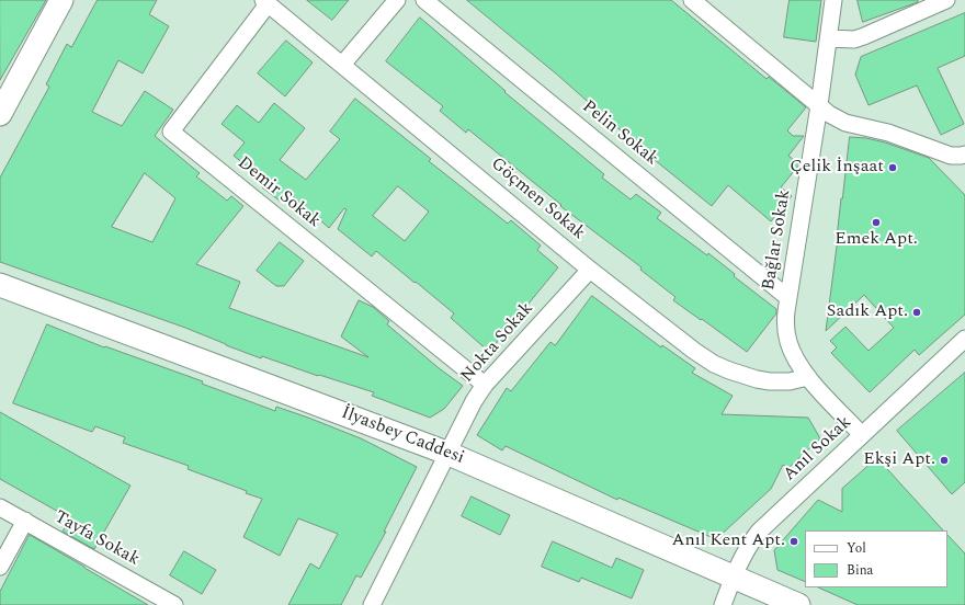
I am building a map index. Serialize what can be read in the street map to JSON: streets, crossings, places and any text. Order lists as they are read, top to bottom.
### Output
{
  "streets": {
    "main road": ["İlyasbey Caddesi"],
    "street": [
      "Pelin Sokak",
      "Demir Sokak",
      "Göçmen Sokak",
      "Bağlar Sokak",
      "Nokta Sokak",
      "Anıl Sokak",
      "Tayfa Sokak"
    ]
  },
  "crossings": [
    ["Pelin Sokak", "Bağlar Sokak"],
    ["Demir Sokak", "Göçmen Sokak"],
    ["Demir Sokak", "Nokta Sokak"],
    ["Göçmen Sokak", "Bağlar Sokak"],
    ["Göçmen Sokak", "Nokta Sokak"],
    ["Bağlar Sokak", "Anıl Sokak"],
    ["Nokta Sokak", "İlyasbey Caddesi"],
    ["İlyasbey Caddesi", "Anıl Sokak"]
  ],
  "places": [
    "Çelik İnşaat",
    "Emek Apt.",
    "Sadık Apt.",
    "Ekşi Apt.",
    "Anıl Kent Apt."
  ],
  "legend": ["Yol", "Bina"]
}
